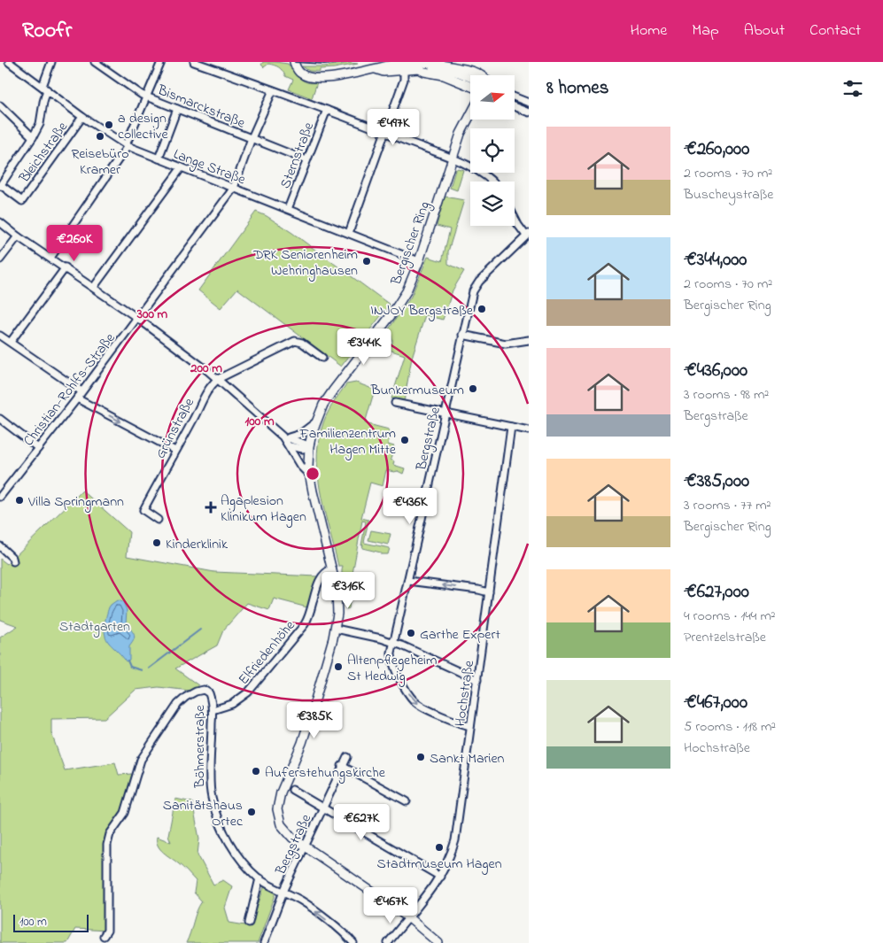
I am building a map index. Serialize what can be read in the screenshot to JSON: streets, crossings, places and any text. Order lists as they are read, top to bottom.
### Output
{
  "streets": {
    "main road": ["Bergischer Ring"],
    "street": [
      "Bismarckstraße",
      "Bleichstraße",
      "Sternstraße",
      "Lange Straße",
      "Christian-Rohlfs-Straße",
      "Grünstraße",
      "Bergstraße",
      "Elfriedenhöhe",
      "Hochstraße",
      "Böhmerstraße"
    ]
  },
  "crossings": [
    ["Bismarckstraße", "Sternstraße"],
    ["Bismarckstraße", "Christian-Rohlfs-Straße"],
    ["Bleichstraße", "Lange Straße"],
    ["Sternstraße", "Lange Straße"],
    ["Lange Straße", "Bergischer Ring"],
    ["Lange Straße", "Christian-Rohlfs-Straße"],
    ["Bergischer Ring", "Bergstraße"],
    ["Bergischer Ring", "Elfriedenhöhe"],
    ["Bergischer Ring", "Hochstraße"],
    ["Bergstraße", "Hochstraße"],
    ["Bergstraße", "Böhmerstraße"],
    ["Elfriedenhöhe", "Böhmerstraße"]
  ],
  "parks": ["Stadtgarten"],
  "places": {
    "other": [
      "a design collective",
      "Reisebüro Kramer",
      "DRK Seniorenheim Wehringhausen",
      "INJOY Bergstraße",
      "Bunkermuseum",
      "Familienzentrum Hagen Mitte",
      "Villa Springmann",
      "Kinderklinik",
      "Garthe Expert",
      "Altenpflegeheim St Hedwig",
      "Sankt Marien",
      "Auferstehungskirche",
      "Sanitätshaus Ortec",
      "Stadtmuseum Hagen"
    ],
    "health": ["Agaplesion Klinikum Hagen"]
  },
  "scale_bar": "100 m",
  "north": "right",
  "page": {
    "header": "Roofr",
    "nav": [
      "Home",
      "Map",
      "About",
      "Contact"
    ],
    "heading": "8 homes",
    "price": [
      "€497K",
      "€260K",
      "€344K",
      "€436K",
      "€316K",
      "€385K",
      "€627K",
      "€467K"
    ],
    "list": [
      {
        "name": "€260,000",
        "note": "2 rooms · 70 m² · Buscheystraße"
      },
      {
        "name": "€344,000",
        "note": "2 rooms · 70 m² · Bergischer Ring"
      },
      {
        "name": "€436,000",
        "note": "3 rooms · 98 m² · Bergstraße"
      },
      {
        "name": "€385,000",
        "note": "3 rooms · 77 m² · Bergischer Ring"
      },
      {
        "name": "€627,000",
        "note": "4 rooms · 144 m² · Prentzelstraße"
      },
      {
        "name": "€467,000",
        "note": "5 rooms · 118 m² · Hochstraße"
      }
    ],
    "scale": "100 m"
  },
  "rings": ["300 m", "200 m", "100 m"]
}
